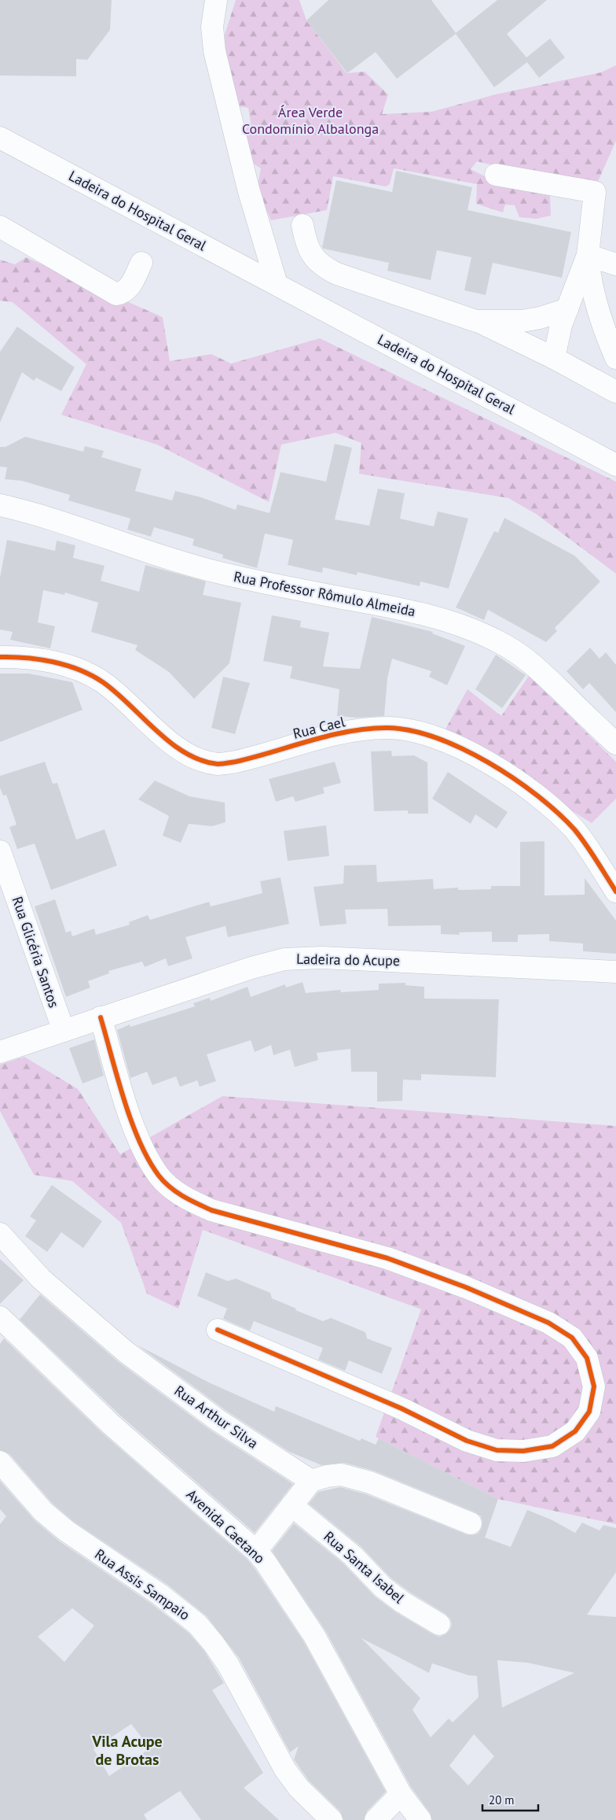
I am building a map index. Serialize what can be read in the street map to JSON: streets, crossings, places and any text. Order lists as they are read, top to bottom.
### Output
{
  "streets": {
    "street": [
      "Ladeira do Hospital Geral",
      "Rua Professor Rômulo Almeida",
      "Rua Cael",
      "Rua Glicéria Santos",
      "Ladeira do Acupe",
      "Rua Arthur Silva",
      "Avenida Caetano",
      "Rua Santa Isabel",
      "Rua Assis Sampaio"
    ]
  },
  "crossings": [
    ["Rua Glicéria Santos", "Ladeira do Acupe"]
  ],
  "districts": ["Vila Acupe de Brotas"],
  "parks": ["Área Verde Condomínio Albalonga"],
  "scale_bar": "20 m"
}
